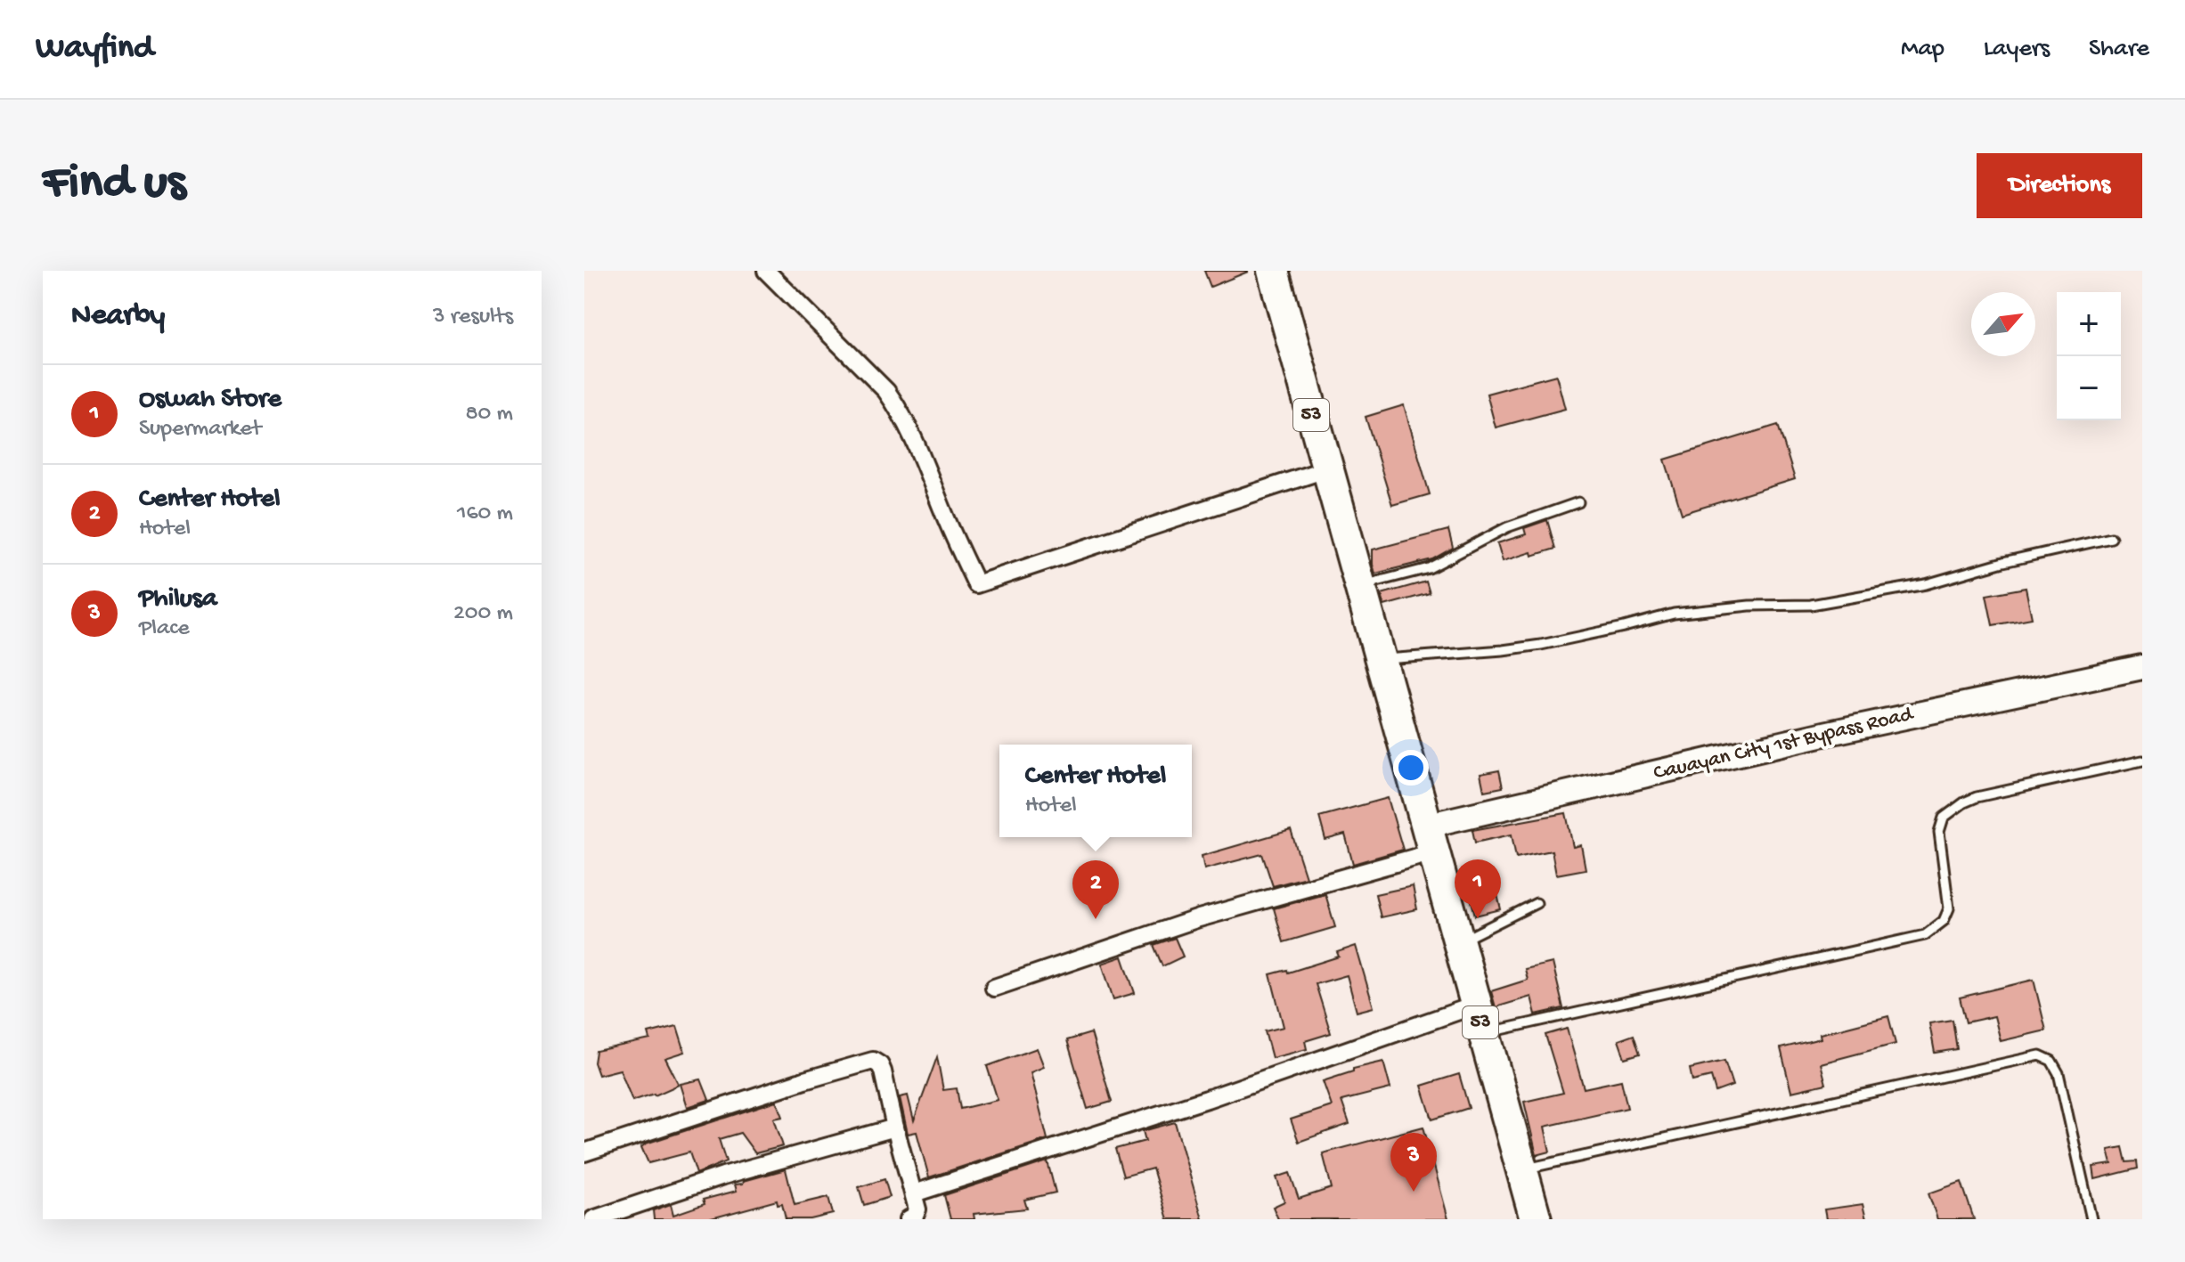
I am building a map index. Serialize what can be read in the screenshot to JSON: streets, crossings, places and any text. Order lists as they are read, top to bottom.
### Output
{
  "streets": {
    "highway": ["53"],
    "main road": ["Cauayan City 1st Bypass Road"]
  },
  "crossings": [
    ["53", "Cauayan City 1st Bypass Road"]
  ],
  "north": "top right",
  "page": {
    "header": "Wayfind",
    "nav": ["Map", "Layers", "Share"],
    "buttons": "Directions",
    "title": "Find us",
    "heading": ["Nearby", "3 results"],
    "map_buttons": ["+", "−"],
    "list": [
      {
        "mark": "1",
        "name": "Oswah Store",
        "note": "Supermarket",
        "value": "80 m"
      },
      {
        "mark": "2",
        "name": "Center Hotel",
        "note": "Hotel",
        "value": "160 m"
      },
      {
        "mark": "3",
        "name": "Philusa",
        "note": "Place",
        "value": "200 m"
      }
    ],
    "popup": ["Center Hotel", "Hotel"],
    "pins": ["1", "2", "3"]
  }
}
